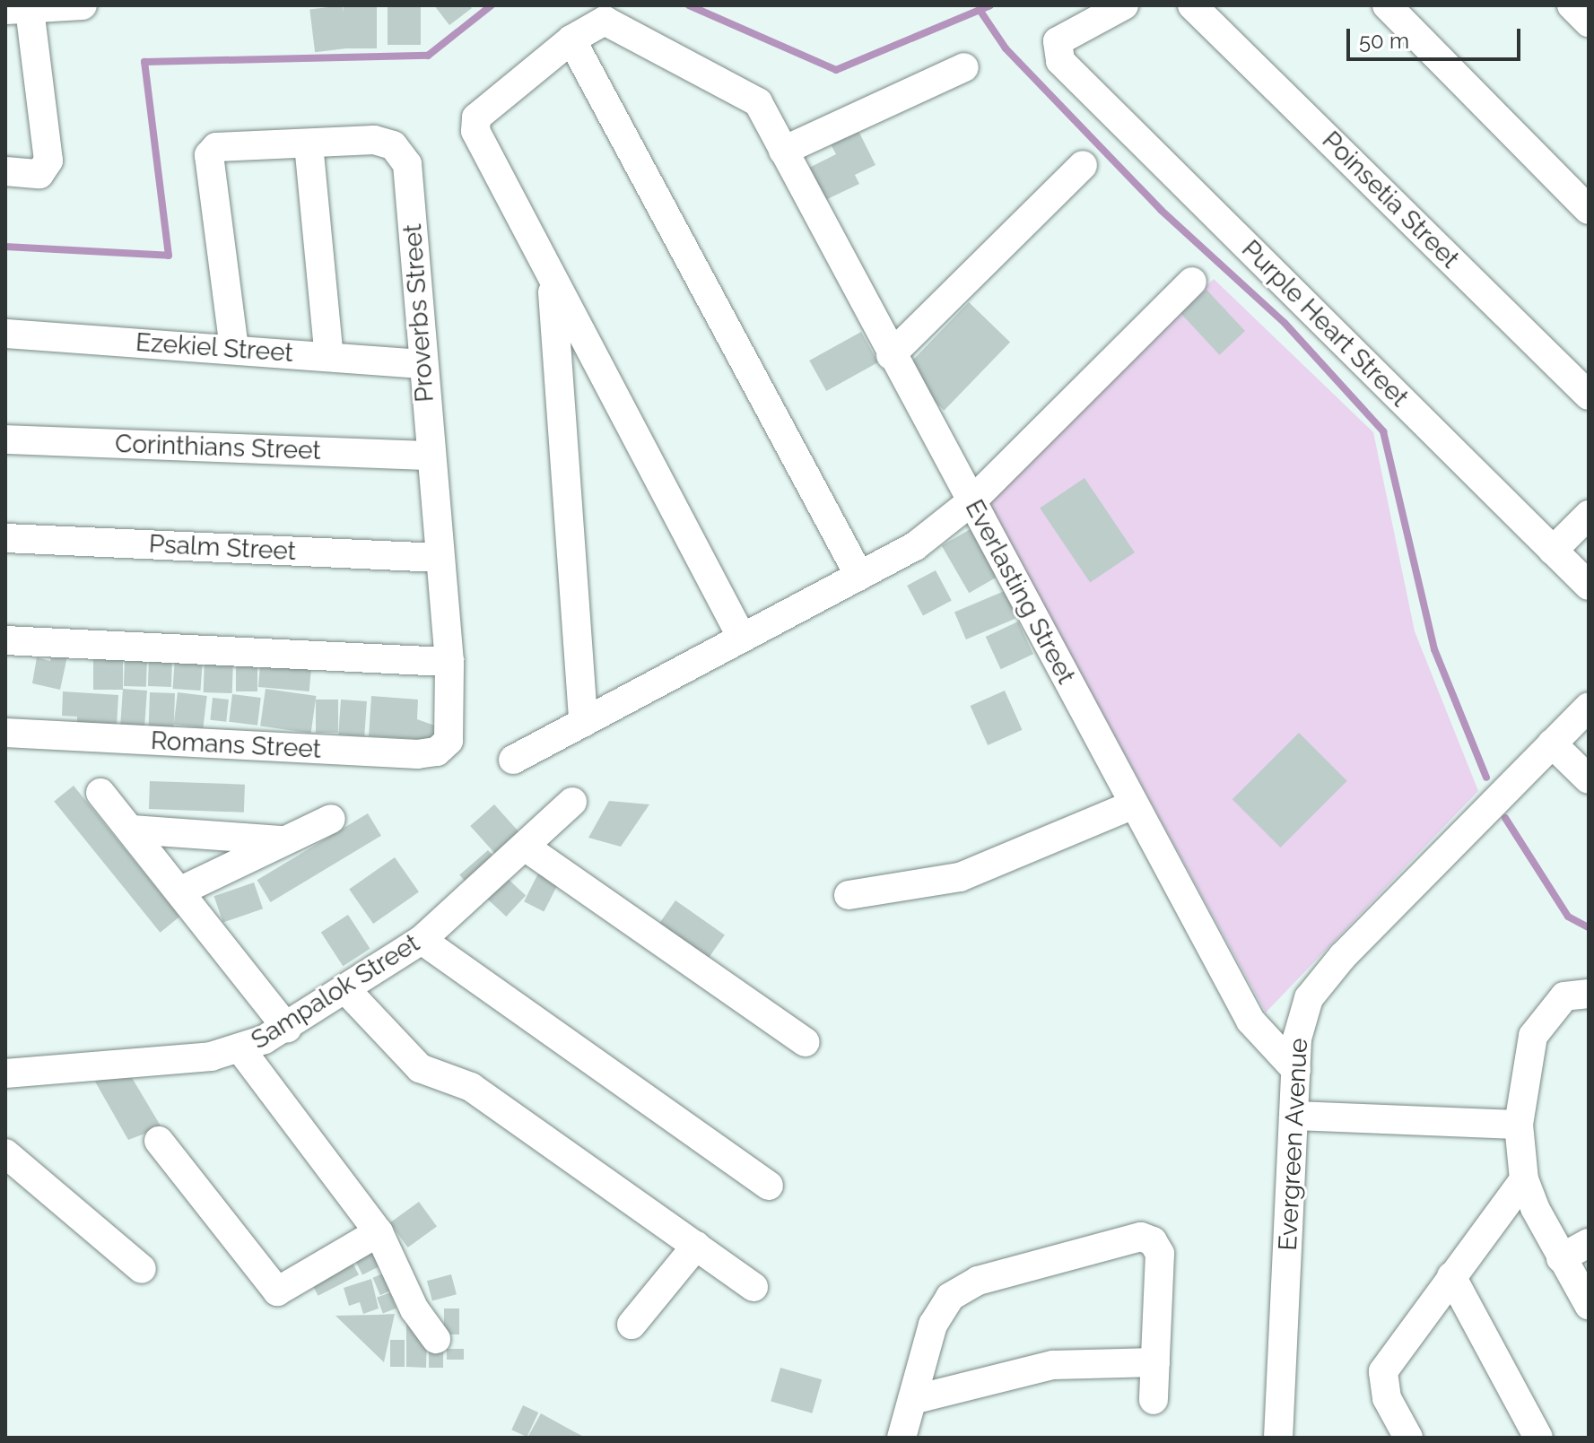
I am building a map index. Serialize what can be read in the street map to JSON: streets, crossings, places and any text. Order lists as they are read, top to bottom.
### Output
{
  "streets": {
    "street": [
      "Poinsetia Street",
      "Proverbs Street",
      "Purple Heart Street",
      "Ezekiel Street",
      "Corinthians Street",
      "Psalm Street",
      "Everlasting Street",
      "Romans Street",
      "Sampalok Street",
      "Evergreen Avenue"
    ]
  },
  "crossings": [
    ["Proverbs Street", "Ezekiel Street"],
    ["Proverbs Street", "Corinthians Street"],
    ["Proverbs Street", "Psalm Street"],
    ["Proverbs Street", "Romans Street"],
    ["Everlasting Street", "Evergreen Avenue"]
  ],
  "scale_bar": "50 m"
}
